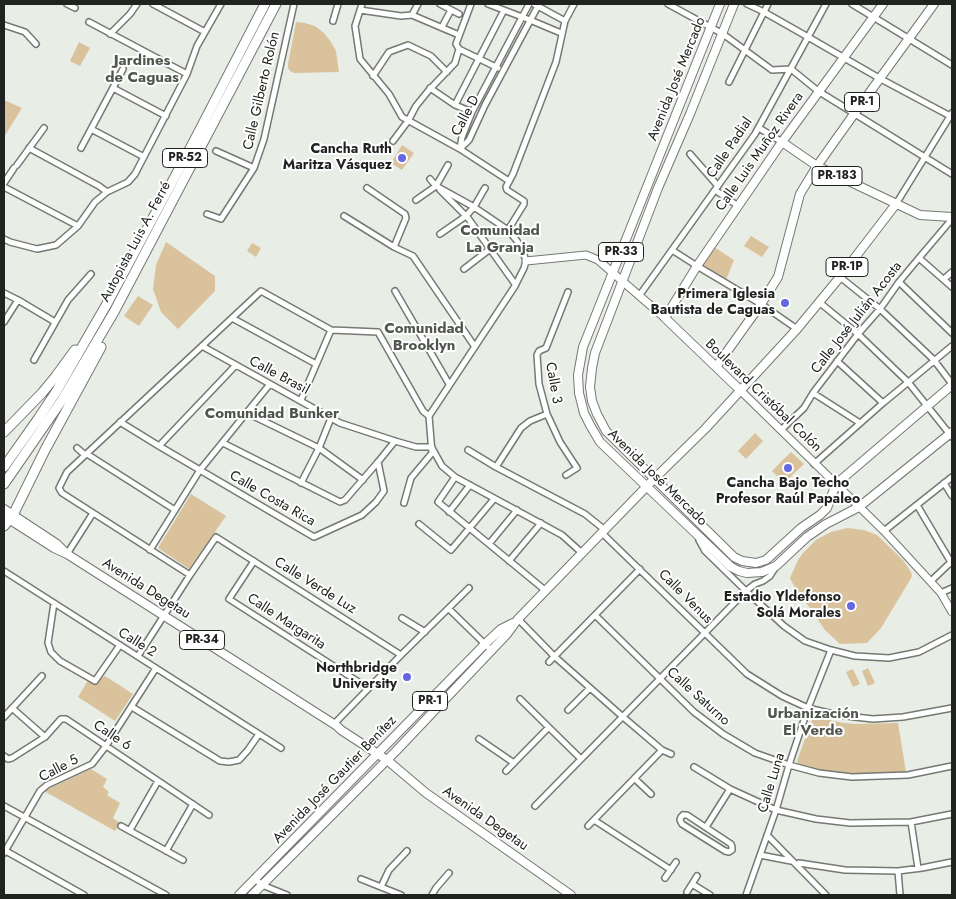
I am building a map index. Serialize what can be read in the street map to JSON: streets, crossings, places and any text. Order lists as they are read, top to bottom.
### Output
{
  "streets": {
    "highway": ["PR-52", "Autopista Luis A. Ferré"],
    "main road": [
      "Avenida José Mercado",
      "PR-1",
      "Calle Luis Muñoz Rivera",
      "PR-183",
      "PR-33",
      "PR-1P",
      "Boulevard Cristóbal Colón",
      "Avenida Degetau",
      "PR-34",
      "Avenida José Gautier Benítez"
    ],
    "street": [
      "Calle Gilberto Rolón",
      "Calle D",
      "Calle Padial",
      "Calle José Julián Acosta",
      "Calle Brasil",
      "Calle 3",
      "Calle Costa Rica",
      "Calle Verde Luz",
      "Calle Venus",
      "Calle Margarita",
      "Calle 2",
      "Calle Saturno",
      "Calle 6",
      "Calle 5",
      "Calle Luna"
    ]
  },
  "crossings": [
    ["Avenida José Mercado", "PR-33"],
    ["Avenida José Mercado", "Boulevard Cristóbal Colón"],
    ["Avenida José Mercado", "Avenida José Gautier Benítez"],
    ["PR-1", "PR-183"],
    ["PR-1", "Boulevard Cristóbal Colón"],
    ["Calle Padial", "Boulevard Cristóbal Colón"],
    ["Calle Luis Muñoz Rivera", "PR-183"],
    ["Calle Luis Muñoz Rivera", "Boulevard Cristóbal Colón"],
    ["PR-183", "Calle José Julián Acosta"],
    ["PR-183", "Avenida José Gautier Benítez"],
    ["PR-33", "Boulevard Cristóbal Colón"],
    ["Calle José Julián Acosta", "Boulevard Cristóbal Colón"],
    ["Boulevard Cristóbal Colón", "Avenida José Gautier Benítez"],
    ["Calle Verde Luz", "Calle Margarita"],
    ["Avenida Degetau", "Avenida José Gautier Benítez"],
    ["Calle Venus", "Avenida José Gautier Benítez"],
    ["Calle Venus", "Calle Luna"],
    ["Calle 2", "Calle 5"],
    ["Calle Saturno", "Calle Luna"],
    ["Calle 6", "Calle 5"]
  ],
  "districts": [
    "Jardines de Caguas",
    "Comunidad La Granja",
    "Comunidad Brooklyn",
    "Comunidad Bunker",
    "Urbanización El Verde"
  ],
  "places": [
    "Cancha Ruth Maritza Vásquez",
    "Primera Iglesia Bautista de Caguas",
    "Cancha Bajo Techo Profesor Raúl Papaleo",
    "Estadio Yldefonso Solá Morales",
    "Northbridge University"
  ]
}
